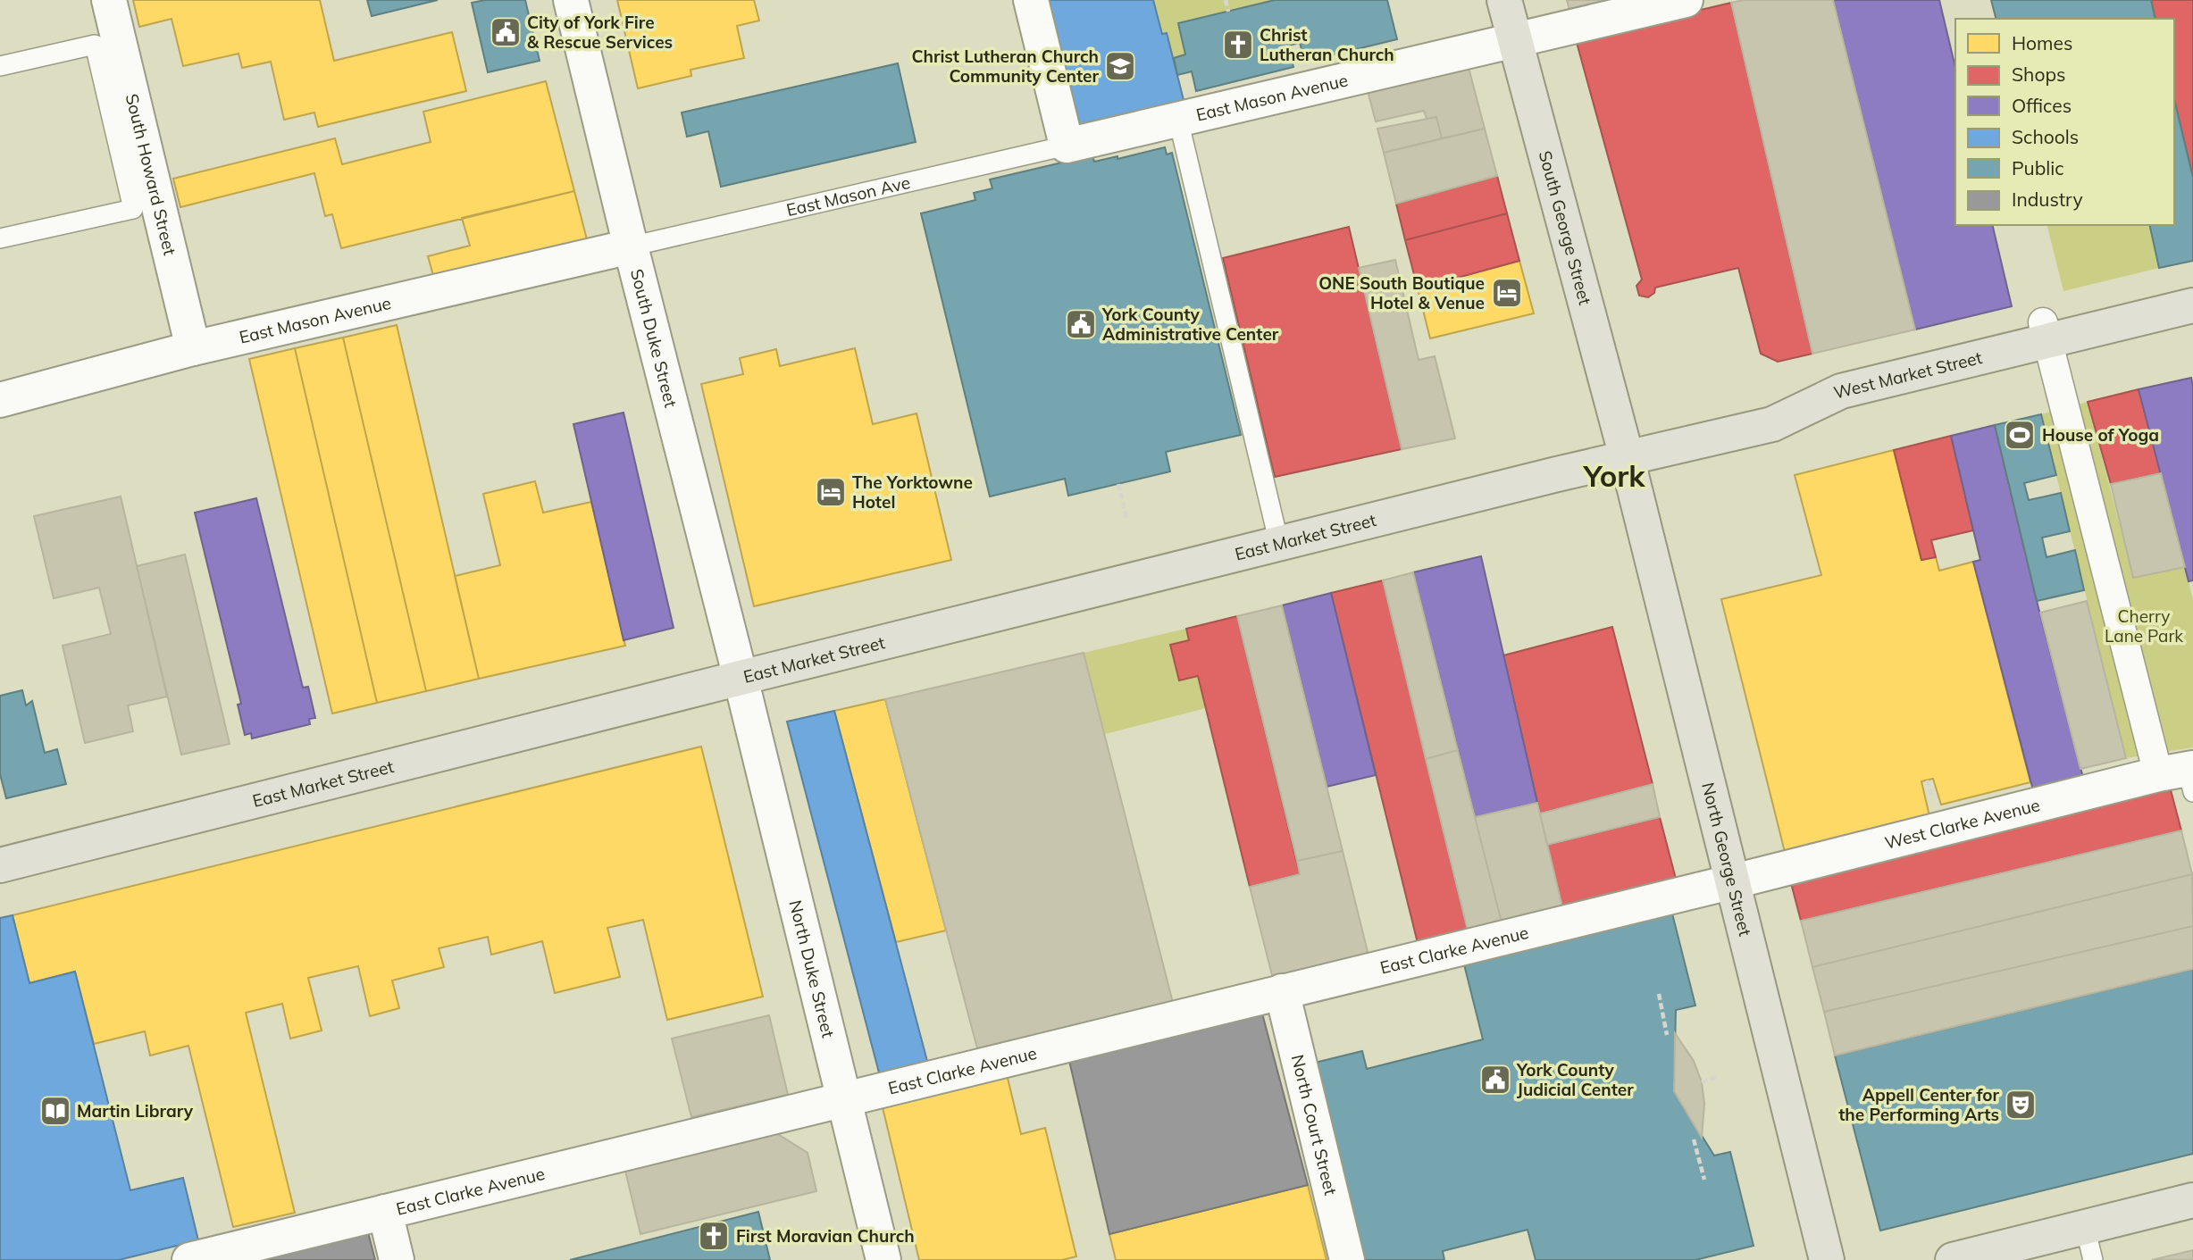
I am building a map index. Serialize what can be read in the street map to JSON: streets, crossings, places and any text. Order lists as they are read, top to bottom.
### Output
{
  "streets": {
    "main road": [
      "South George Street",
      "West Market Street",
      "East Market Street",
      "North George Street"
    ],
    "street": [
      "East Mason Avenue",
      "South Howard Street",
      "South Duke Street",
      "West Clarke Avenue",
      "East Clarke Avenue",
      "North Duke Street",
      "North Court Street"
    ],
    "lane": ["East Mason Ave"]
  },
  "crossings": [
    ["East Mason Avenue", "South Howard Street"],
    ["East Mason Avenue", "East Mason Ave"],
    ["East Mason Avenue", "South George Street"],
    ["East Mason Avenue", "South Duke Street"],
    ["East Mason Ave", "South Duke Street"],
    ["South George Street", "West Market Street"],
    ["South George Street", "East Market Street"],
    ["South George Street", "North George Street"],
    ["South Duke Street", "East Market Street"],
    ["South Duke Street", "North Duke Street"],
    ["West Market Street", "East Market Street"],
    ["West Market Street", "North George Street"],
    ["East Market Street", "North George Street"],
    ["East Market Street", "North Duke Street"],
    ["West Clarke Avenue", "North George Street"],
    ["West Clarke Avenue", "East Clarke Avenue"],
    ["North George Street", "East Clarke Avenue"],
    ["East Clarke Avenue", "North Duke Street"],
    ["East Clarke Avenue", "North Court Street"]
  ],
  "districts": ["York"],
  "parks": ["Cherry Lane Park"],
  "places": {
    "public building": ["City of York Fire & Rescue Services", "York County Administrative Center", "York County Judicial Center"],
    "church": ["Christ Lutheran Church", "First Moravian Church"],
    "school or university": ["Christ Lutheran Church Community Center"],
    "hotel": ["ONE South Boutique Hotel & Venue", "The Yorktowne Hotel"],
    "sports": ["House of Yoga"],
    "theatre": ["Appell Center for the Performing Arts"],
    "library": ["Martin Library"]
  },
  "legend": [
    "Homes",
    "Shops",
    "Offices",
    "Schools",
    "Public",
    "Industry"
  ]
}
